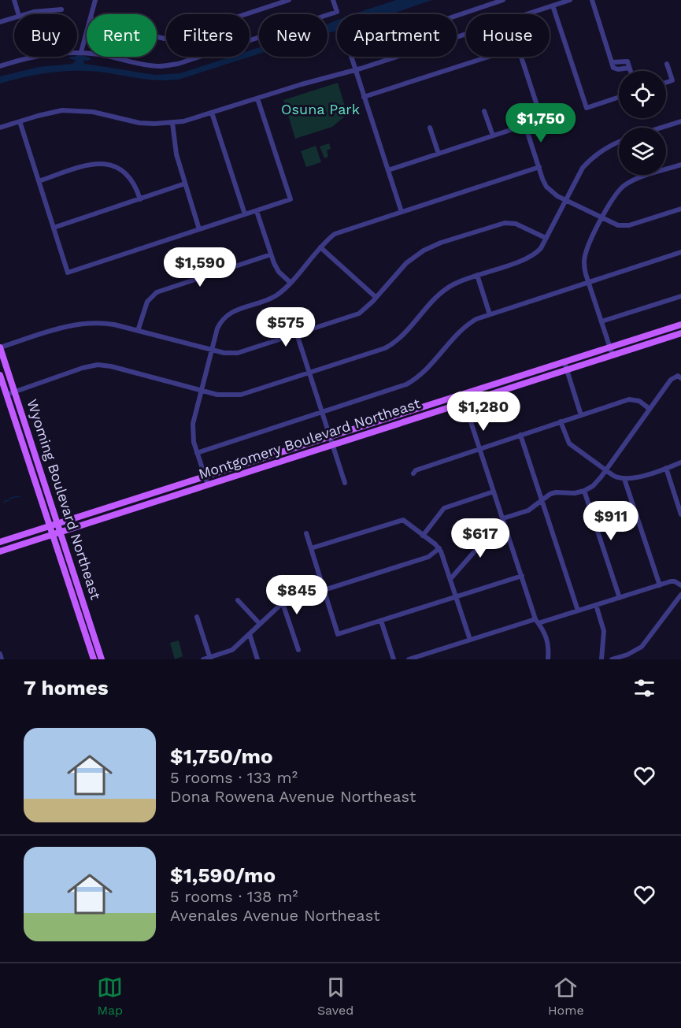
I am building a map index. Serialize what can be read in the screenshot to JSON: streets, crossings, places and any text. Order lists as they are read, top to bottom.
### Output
{
  "streets": {
    "main road": ["Montgomery Boulevard Northeast", "Wyoming Boulevard Northeast"]
  },
  "crossings": [
    ["Montgomery Boulevard Northeast", "Wyoming Boulevard Northeast"]
  ],
  "parks": ["Osuna Park"],
  "page": {
    "chip": [
      "Buy",
      "Rent",
      "Filters",
      "New",
      "Apartment",
      "House"
    ],
    "price": [
      "$1,750",
      "$1,590",
      "$575",
      "$1,280",
      "$911",
      "$617",
      "$845"
    ],
    "heading": "7 homes",
    "list": [
      {
        "name": "$1,750/mo",
        "note": "5 rooms · 133 m² · Dona Rowena Avenue Northeast"
      },
      {
        "name": "$1,590/mo",
        "note": "5 rooms · 138 m² · Avenales Avenue Northeast"
      }
    ],
    "tabs": ["Map", "Saved", "Home"]
  }
}
